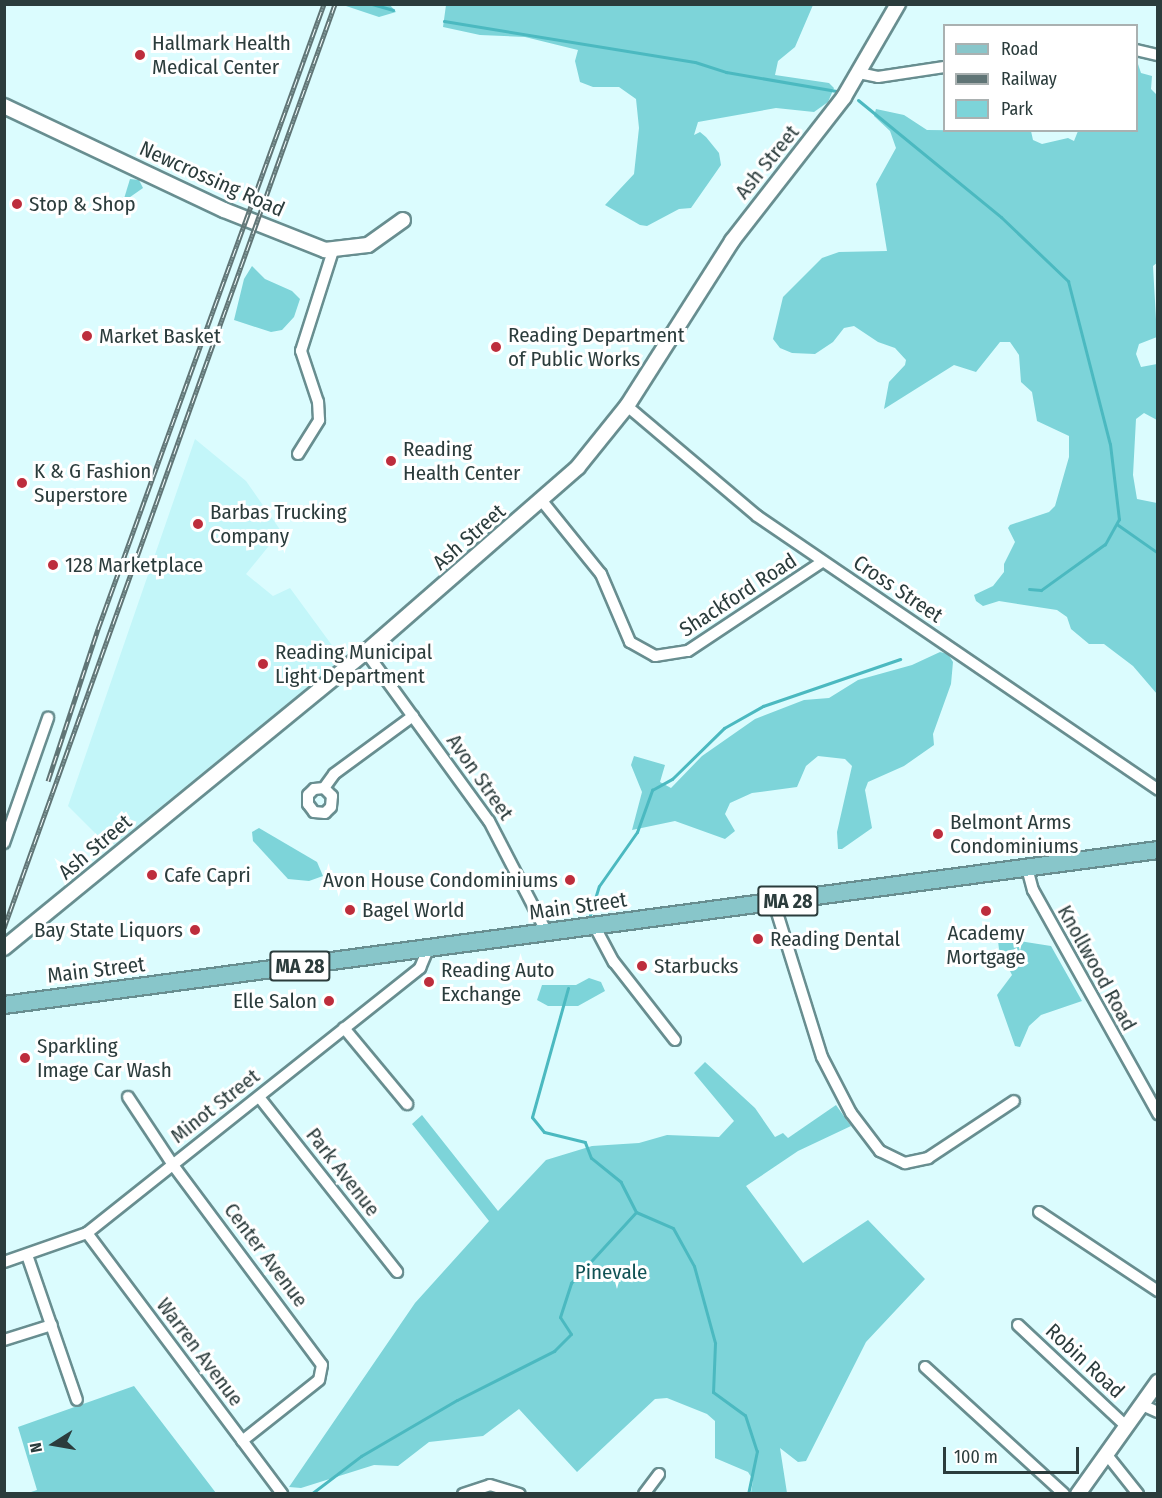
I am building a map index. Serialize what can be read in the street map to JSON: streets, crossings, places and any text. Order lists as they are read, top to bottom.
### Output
{
  "streets": {
    "main road": ["MA 28", "Main Street"],
    "street": [
      "Ash Street",
      "Newcrossing Road",
      "Cross Street",
      "Shackford Road",
      "Avon Street",
      "Knollwood Road",
      "Minot Street",
      "Park Avenue",
      "Center Avenue",
      "Warren Avenue",
      "Robin Road"
    ]
  },
  "crossings": [
    ["Ash Street", "Cross Street"],
    ["Ash Street", "Shackford Road"],
    ["Ash Street", "Avon Street"],
    ["Cross Street", "Shackford Road"],
    ["Avon Street", "Main Street"],
    ["Main Street", "Knollwood Road"],
    ["Main Street", "Minot Street"],
    ["Minot Street", "Park Avenue"],
    ["Minot Street", "Center Avenue"],
    ["Minot Street", "Warren Avenue"],
    ["Center Avenue", "Warren Avenue"]
  ],
  "parks": ["Pinevale"],
  "places": [
    "Hallmark Health Medical Center",
    "Stop & Shop",
    "Market Basket",
    "Reading Department of Public Works",
    "Reading Health Center",
    "K & G Fashion Superstore",
    "Barbas Trucking Company",
    "128 Marketplace",
    "Reading Municipal Light Department",
    "Belmont Arms Condominiums",
    "Cafe Capri",
    "Avon House Condominiums",
    "Bagel World",
    "Academy Mortgage",
    "Bay State Liquors",
    "Reading Dental",
    "Starbucks",
    "Reading Auto Exchange",
    "Elle Salon",
    "Sparkling Image Car Wash"
  ],
  "legend": ["Road", "Railway", "Park"],
  "scale_bar": "100 m",
  "north": "left"
}
